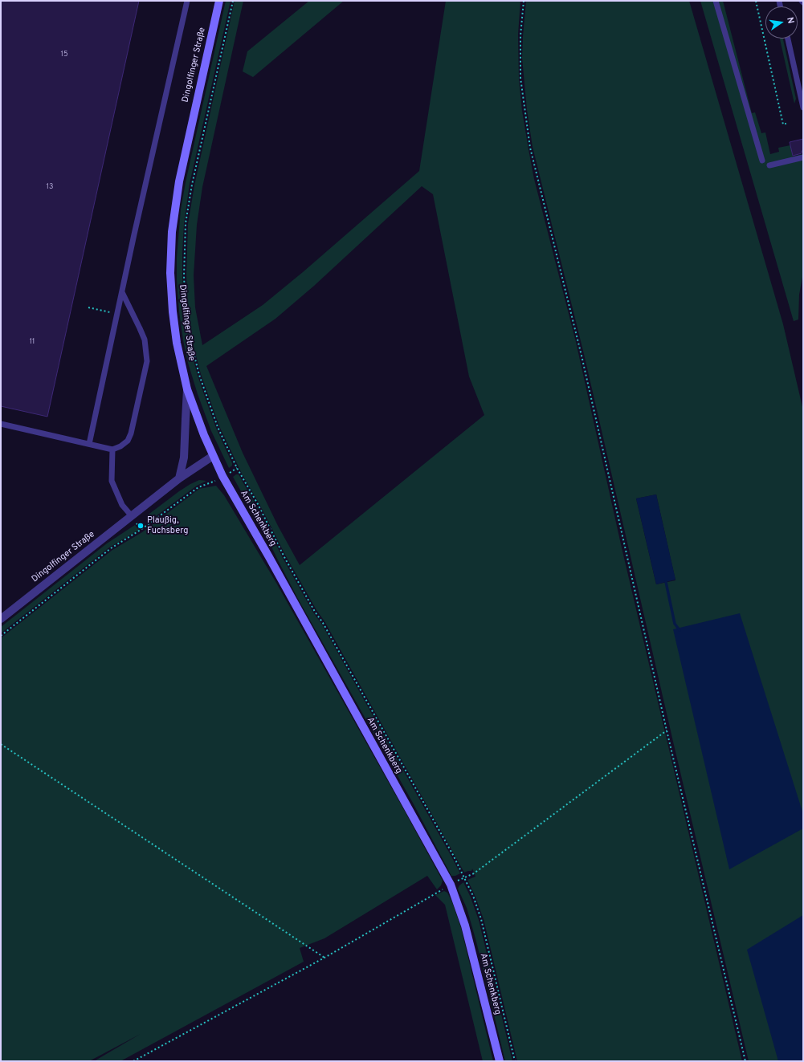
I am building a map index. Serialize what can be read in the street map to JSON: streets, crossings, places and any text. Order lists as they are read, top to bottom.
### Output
{
  "streets": {
    "main road": ["Dingolfinger Straße", "Am Schenkberg"]
  },
  "crossings": [
    ["Dingolfinger Straße", "Am Schenkberg"]
  ],
  "places": ["Plaußig, Fuchsberg"],
  "house_numbers": ["15", "13", "11"],
  "north": "right"
}
